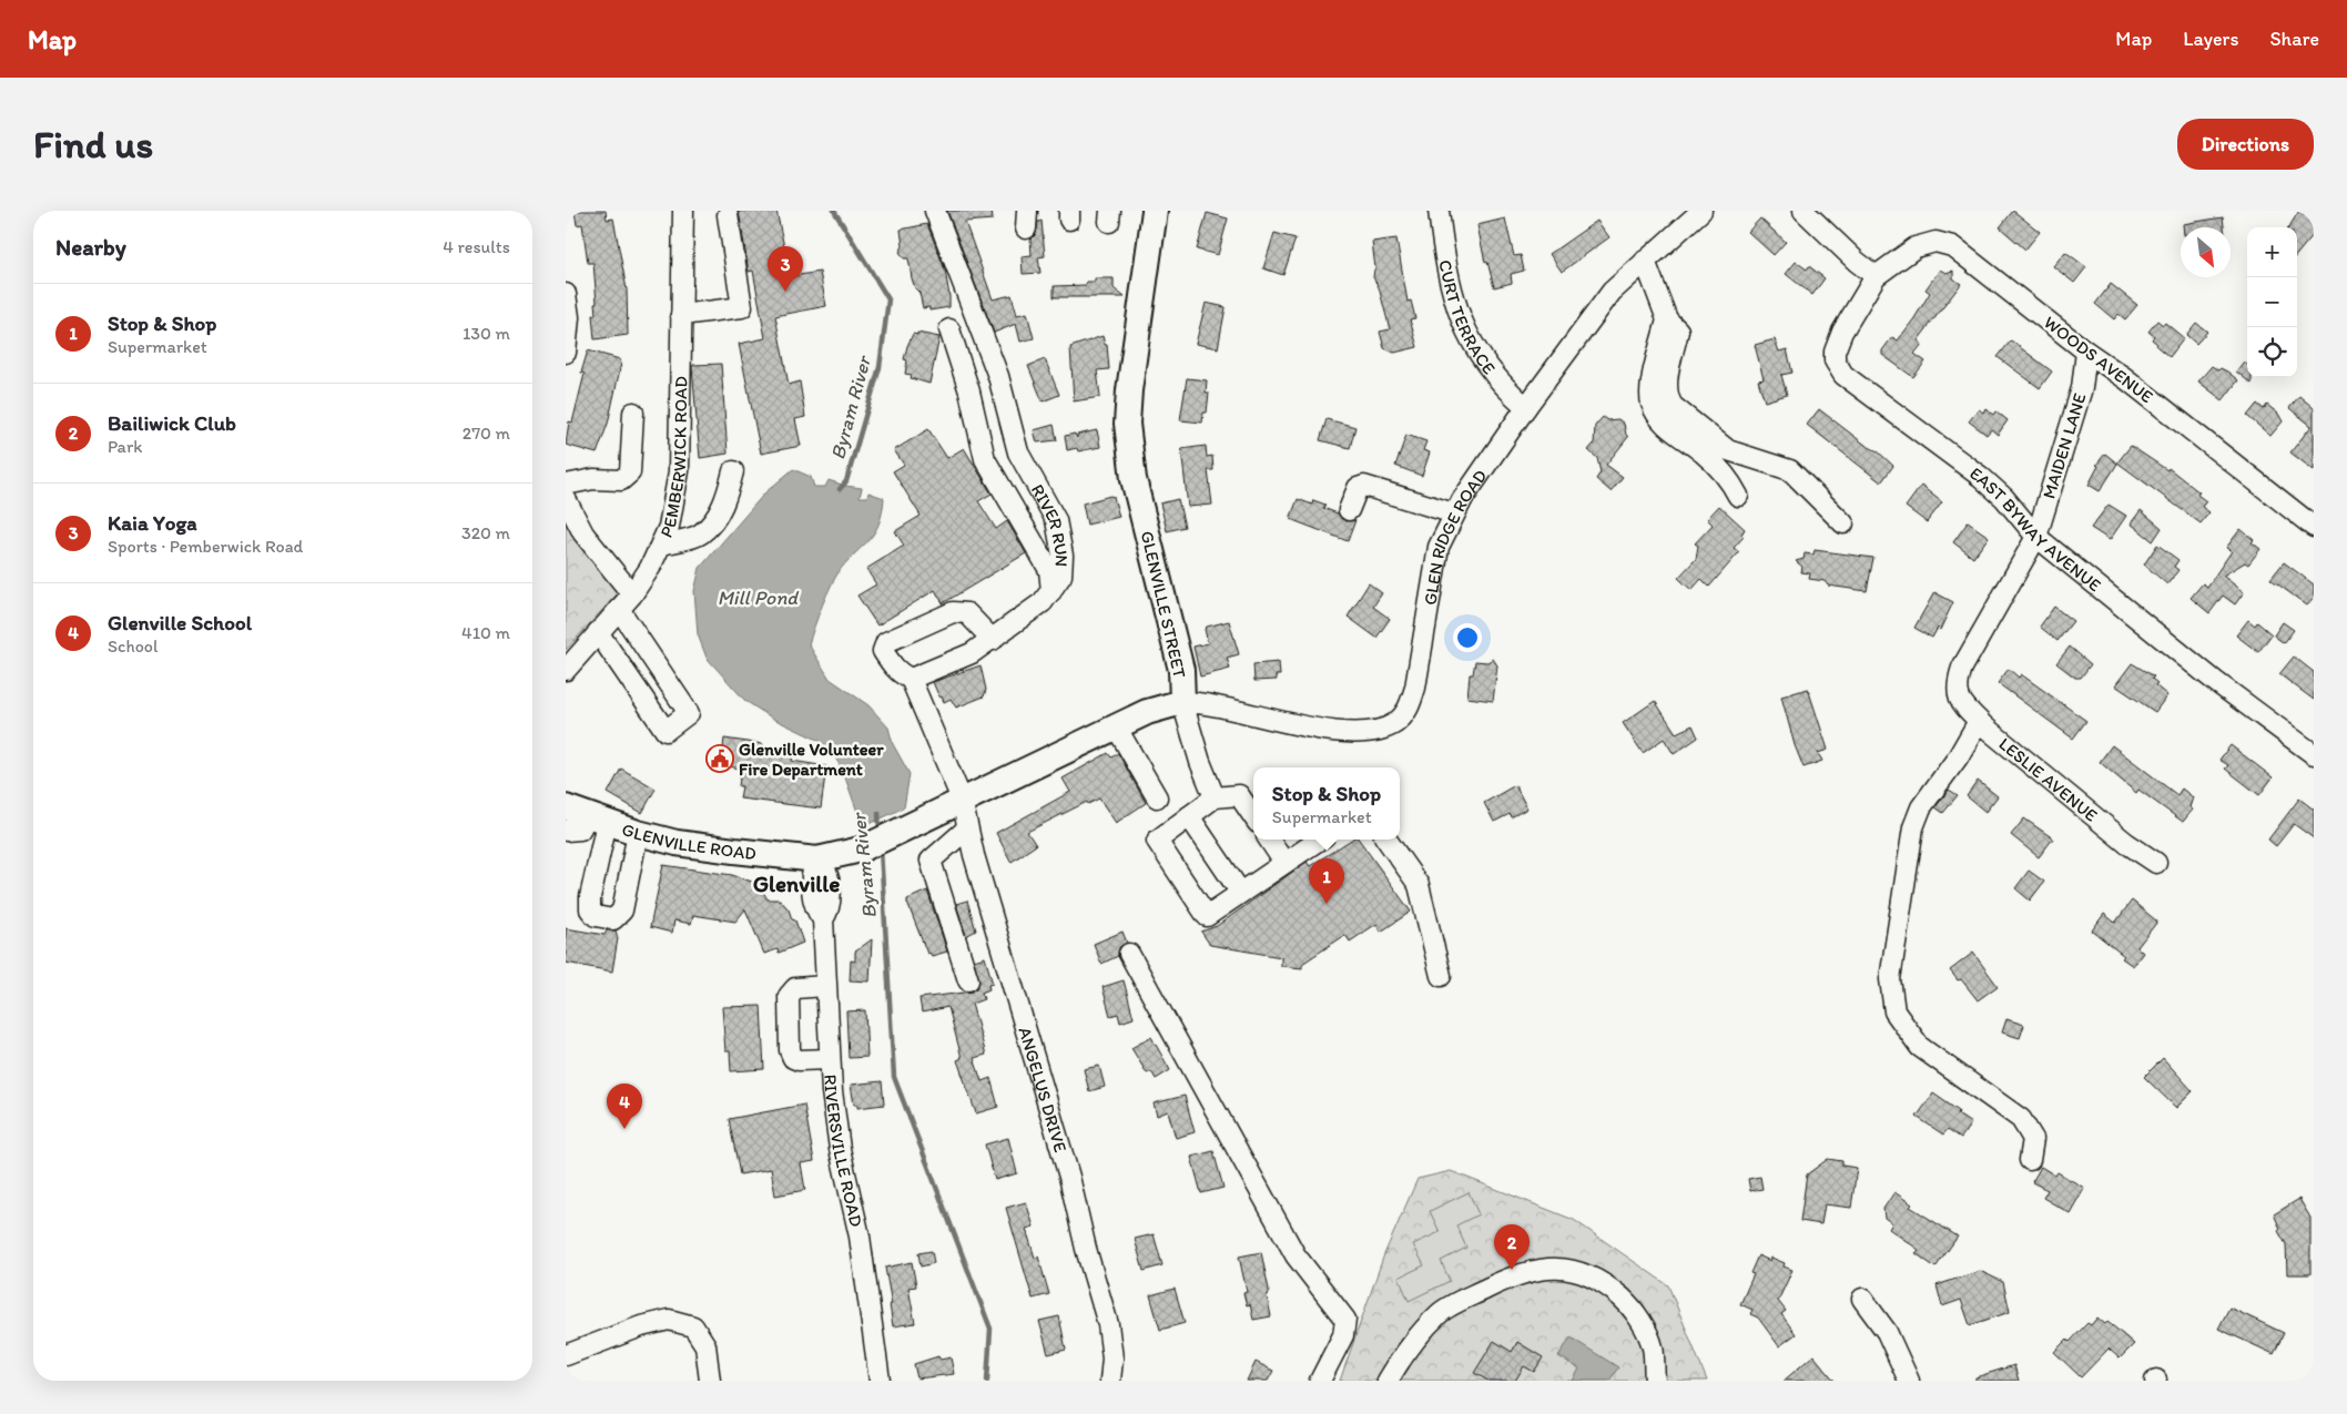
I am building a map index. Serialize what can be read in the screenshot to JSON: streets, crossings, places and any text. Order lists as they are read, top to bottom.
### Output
{
  "streets": {
    "main road": ["GLENVILLE STREET", "GLENVILLE ROAD"],
    "street": [
      "CURT TERRACE",
      "WOODS AVENUE",
      "MAIDEN LANE",
      "PEMBERWICK ROAD",
      "RIVER RUN",
      "EAST BYWAY AVENUE",
      "GLEN RIDGE ROAD",
      "LESLIE AVENUE",
      "ANGELUS DRIVE",
      "RIVERSVILLE ROAD"
    ]
  },
  "crossings": [
    ["CURT TERRACE", "GLEN RIDGE ROAD"],
    ["WOODS AVENUE", "MAIDEN LANE"],
    ["WOODS AVENUE", "EAST BYWAY AVENUE"],
    ["MAIDEN LANE", "EAST BYWAY AVENUE"],
    ["MAIDEN LANE", "LESLIE AVENUE"],
    ["GLEN RIDGE ROAD", "GLENVILLE STREET"],
    ["GLENVILLE STREET", "GLENVILLE ROAD"],
    ["GLENVILLE STREET", "ANGELUS DRIVE"],
    ["GLENVILLE STREET", "RIVERSVILLE ROAD"],
    ["GLENVILLE ROAD", "RIVERSVILLE ROAD"]
  ],
  "districts": ["Glenville"],
  "water": ["Byram River", "Mill Pond"],
  "places": {
    "public building": ["Glenville Volunteer Fire Department"]
  },
  "north": "bottom right",
  "page": {
    "header": "Map",
    "nav": ["Map", "Layers", "Share"],
    "buttons": "Directions",
    "title": "Find us",
    "heading": ["Nearby", "4 results"],
    "map_buttons": ["+", "−"],
    "pins": [
      "3",
      "1",
      "4",
      "2"
    ],
    "list": [
      {
        "mark": "1",
        "name": "Stop & Shop",
        "note": "Supermarket",
        "value": "130 m"
      },
      {
        "mark": "2",
        "name": "Bailiwick Club",
        "note": "Park",
        "value": "270 m"
      },
      {
        "mark": "3",
        "name": "Kaia Yoga",
        "note": "Sports · Pemberwick Road",
        "value": "320 m"
      },
      {
        "mark": "4",
        "name": "Glenville School",
        "note": "School",
        "value": "410 m"
      }
    ],
    "popup": ["Stop & Shop", "Supermarket"]
  }
}
